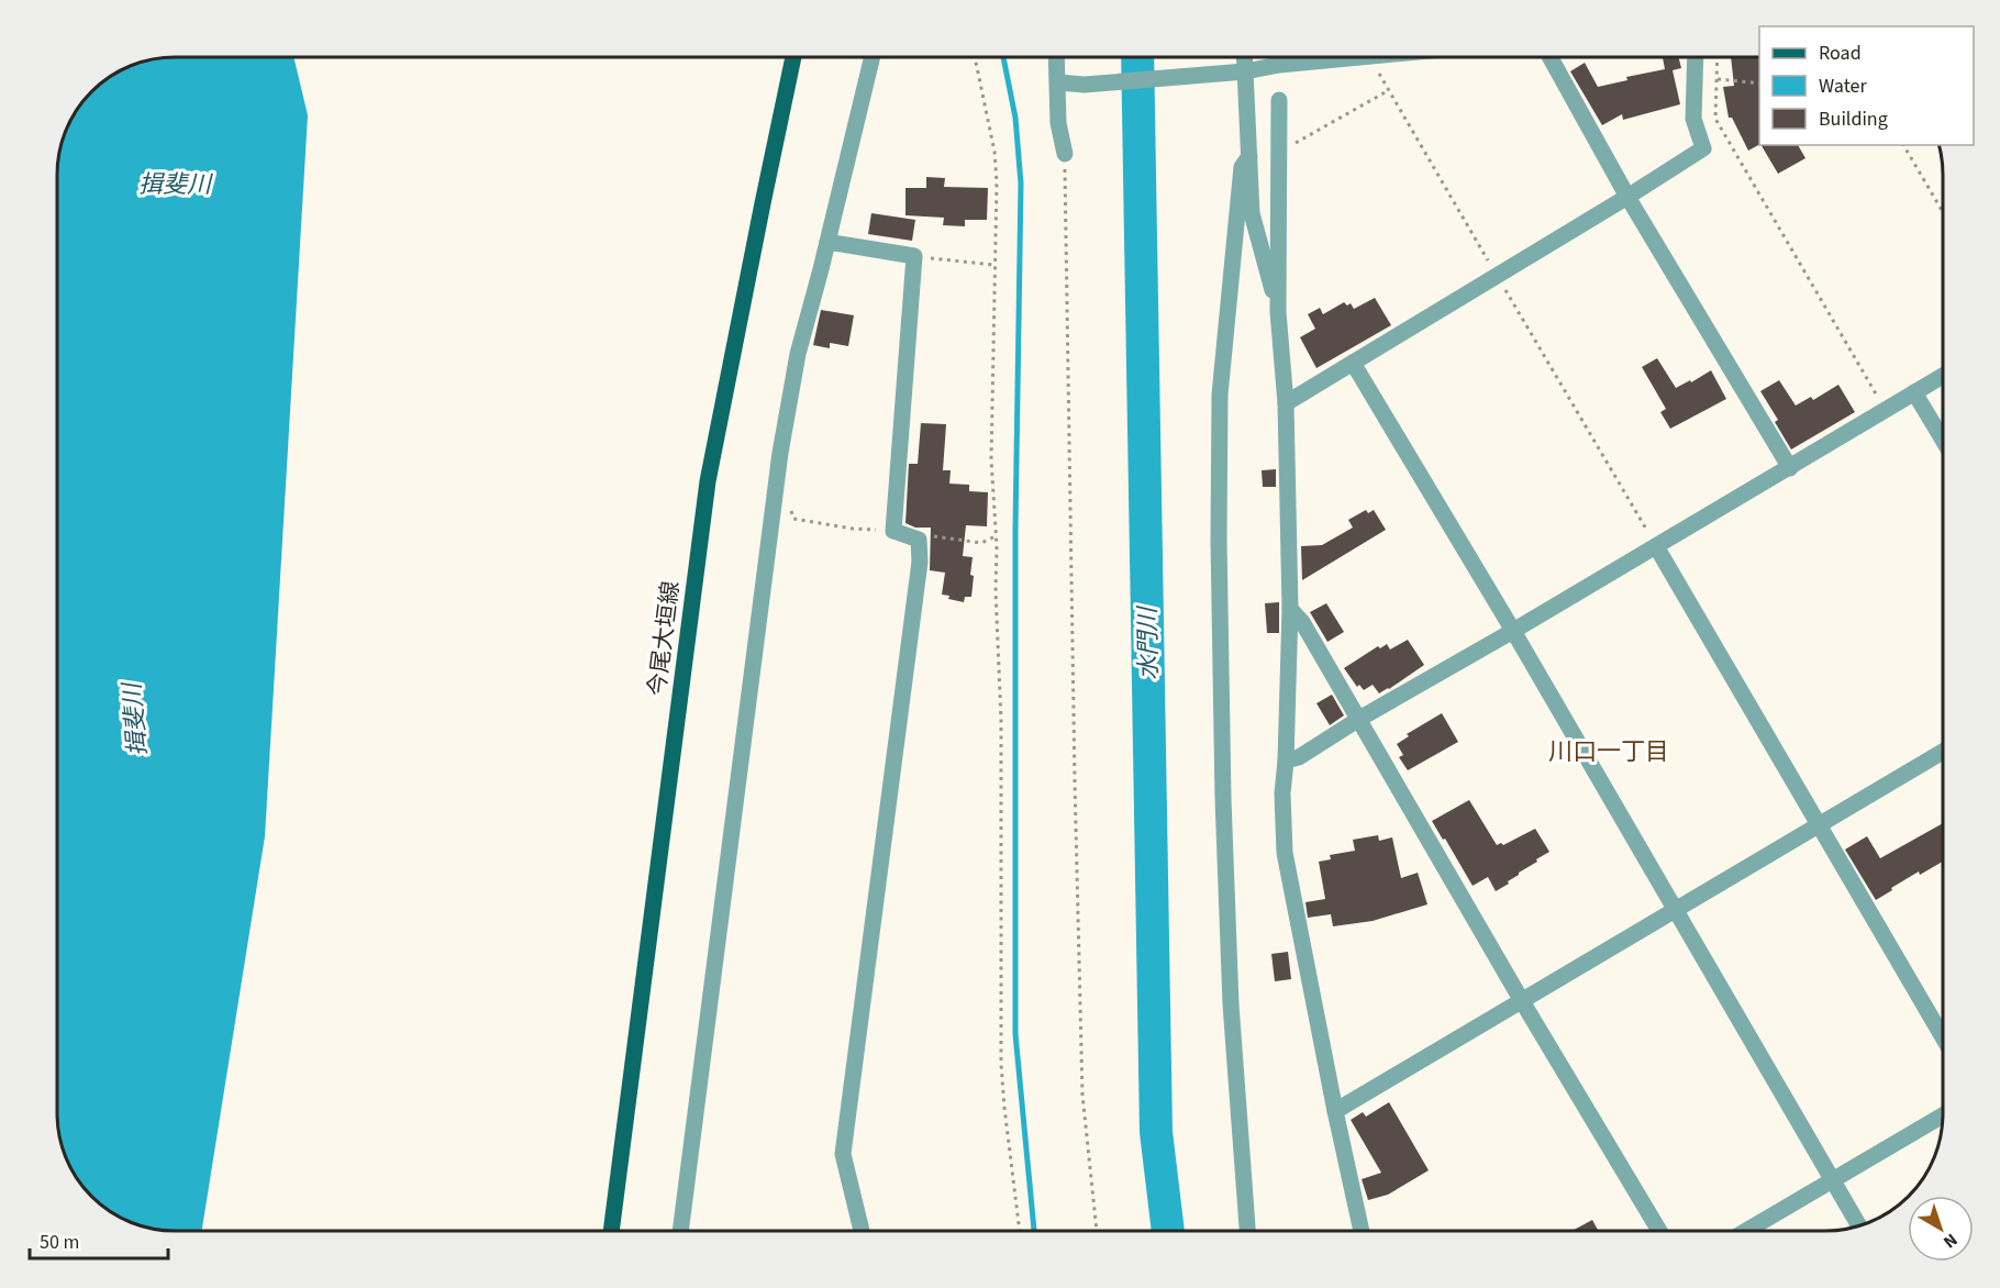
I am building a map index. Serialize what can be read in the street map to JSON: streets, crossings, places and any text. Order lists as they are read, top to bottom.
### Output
{
  "streets": {
    "main road": ["今尾大垣線"]
  },
  "districts": ["川口一丁目"],
  "water": ["揖斐川", "水門川"],
  "legend": ["Road", "Water", "Building"],
  "scale_bar": "50 m",
  "north": "bottom right"
}
